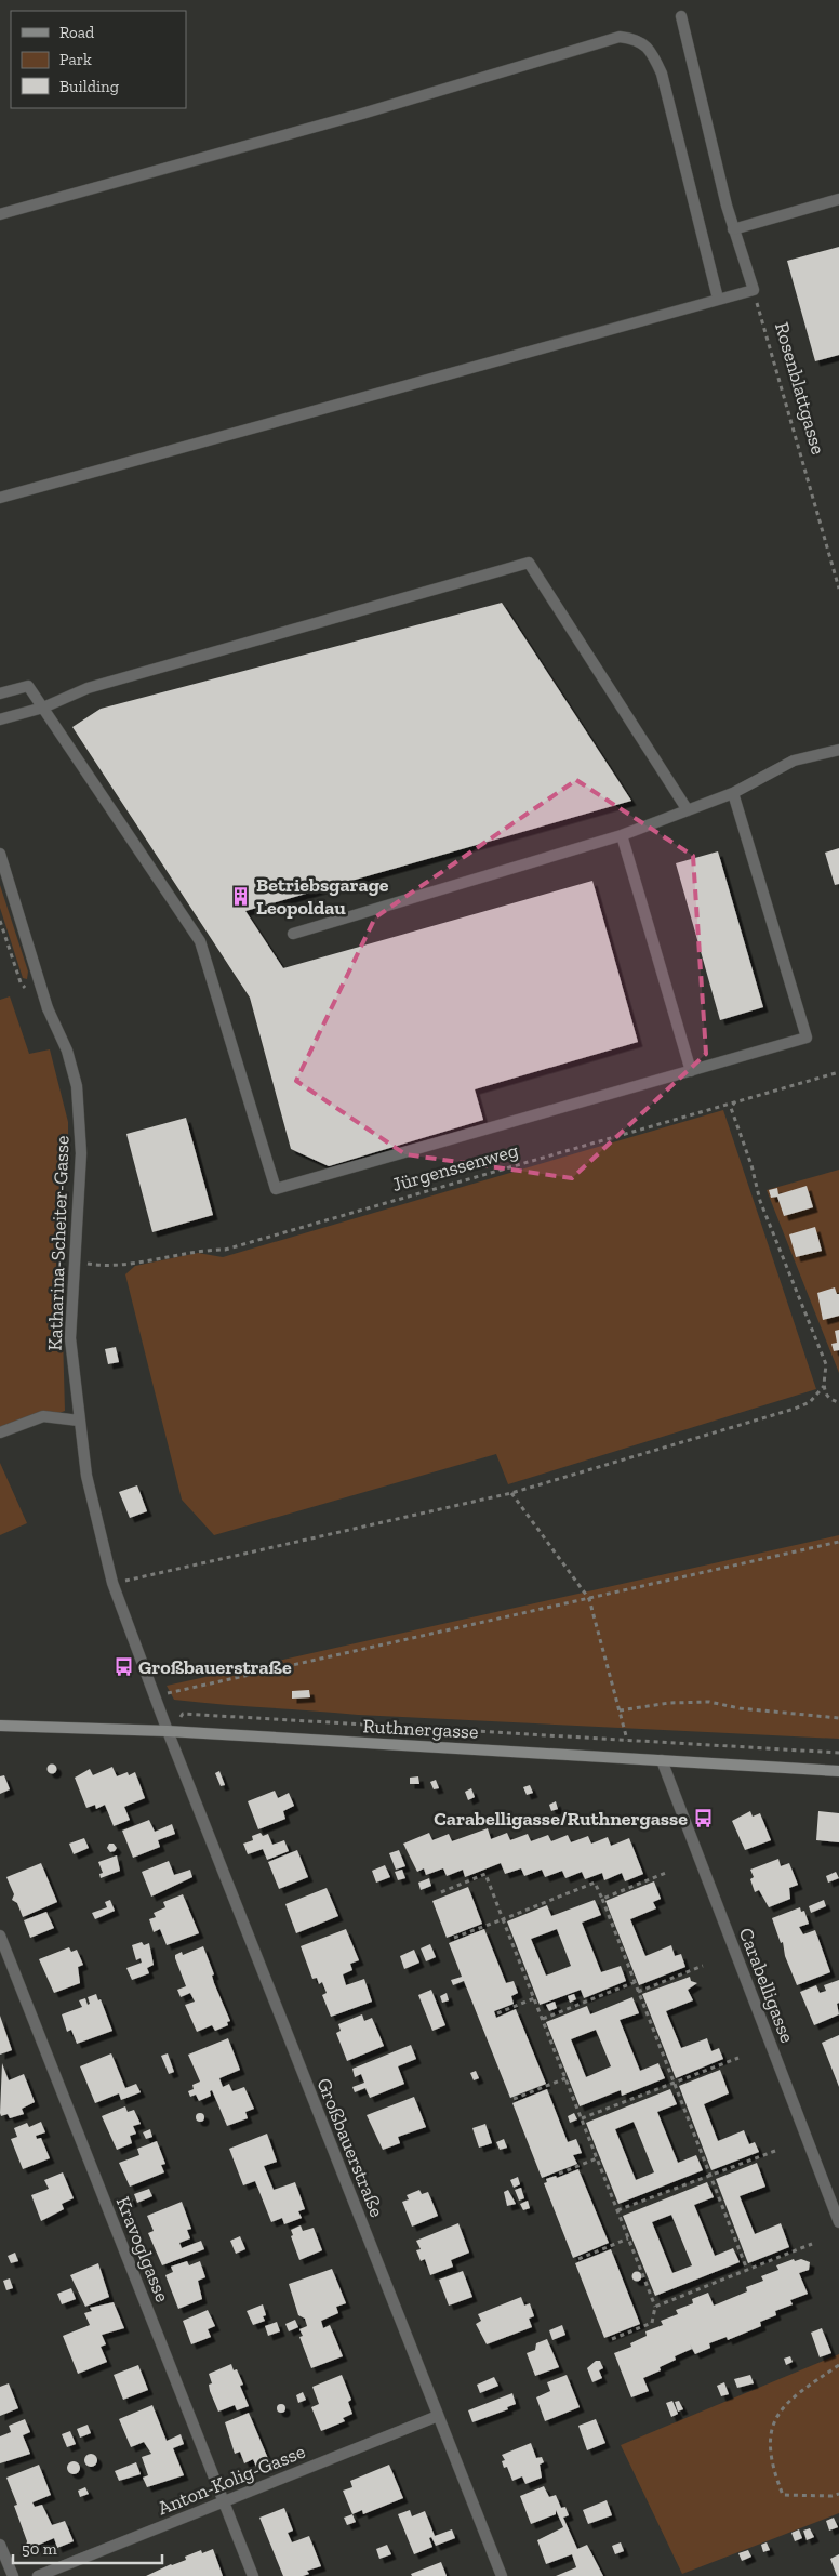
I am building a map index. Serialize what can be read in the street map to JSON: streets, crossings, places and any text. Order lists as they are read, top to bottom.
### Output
{
  "streets": {
    "street": [
      "Katharina-Scheiter-Gasse",
      "Ruthnergasse",
      "Carabelligasse",
      "Großbauerstraße",
      "Kravoglgasse",
      "Anton-Kolig-Gasse"
    ],
    "path": ["Rosenblattgasse", "Jürgenssenweg"]
  },
  "crossings": [
    ["Jürgenssenweg", "Katharina-Scheiter-Gasse"],
    ["Katharina-Scheiter-Gasse", "Ruthnergasse"],
    ["Katharina-Scheiter-Gasse", "Großbauerstraße"],
    ["Ruthnergasse", "Carabelligasse"],
    ["Ruthnergasse", "Großbauerstraße"],
    ["Großbauerstraße", "Anton-Kolig-Gasse"],
    ["Kravoglgasse", "Anton-Kolig-Gasse"]
  ],
  "places": {
    "building": ["Betriebsgarage Leopoldau"],
    "bus stop": ["Großbauerstraße", "Carabelligasse/Ruthnergasse"]
  },
  "legend": ["Road", "Park", "Building"],
  "scale_bar": "50 m"
}
